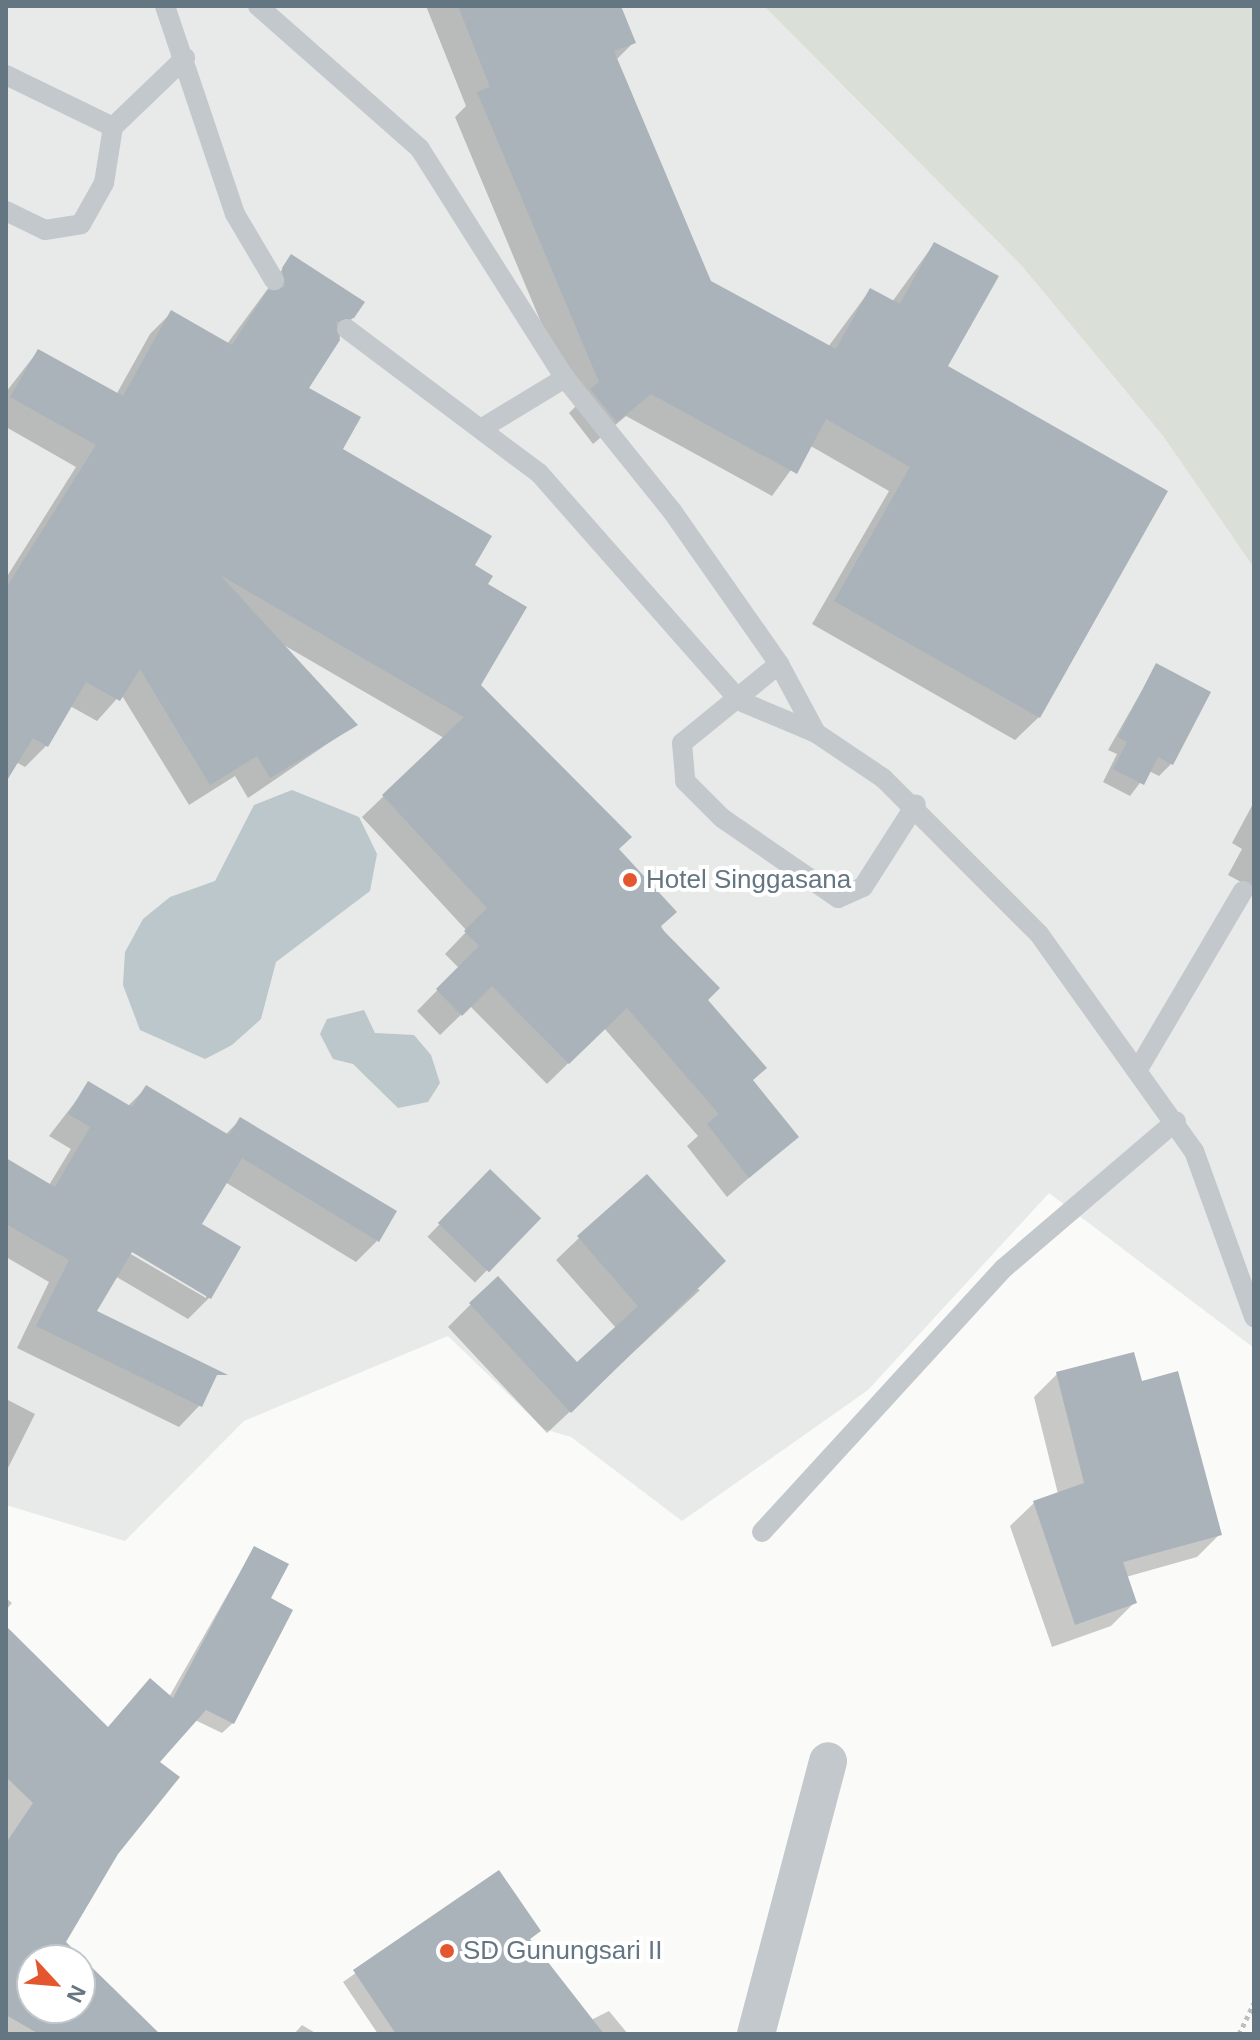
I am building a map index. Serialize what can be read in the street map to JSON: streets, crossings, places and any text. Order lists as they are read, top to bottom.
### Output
{
  "places": ["Hotel Singgasana", "SD Gunungsari II"],
  "north": "bottom right"
}
